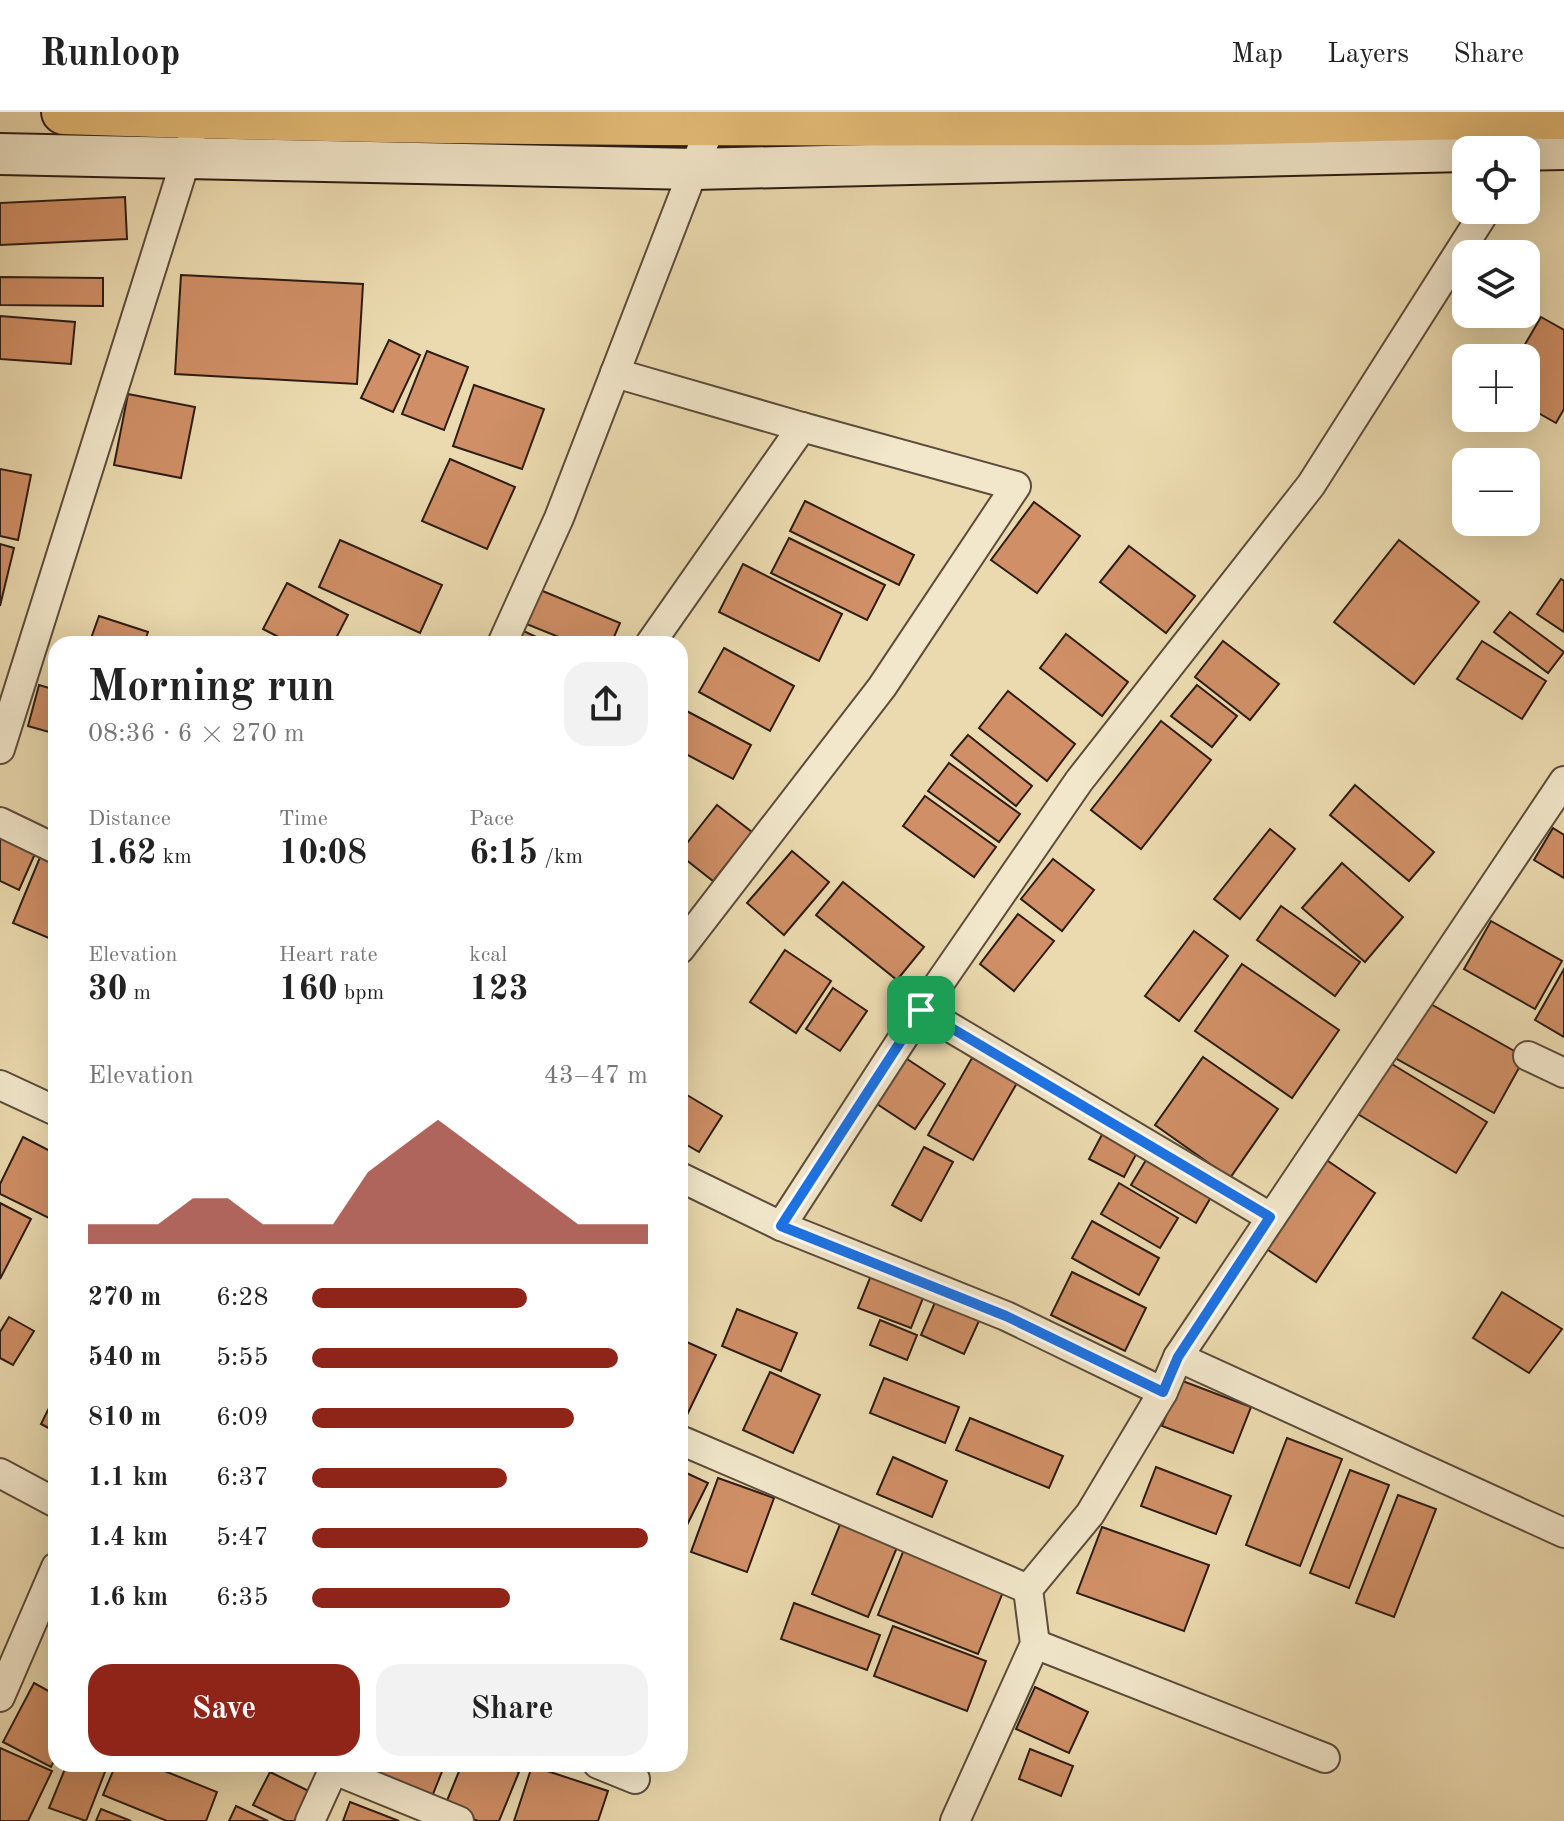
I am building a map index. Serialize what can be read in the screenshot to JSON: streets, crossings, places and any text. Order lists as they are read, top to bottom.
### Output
{
  "page": {
    "header": "Runloop",
    "nav": ["Map", "Layers", "Share"],
    "map_buttons": ["+", "−"],
    "heading": ["Morning run", "08:36 · 6 × 270 m"],
    "stats": [
      ["Distance", "1.62 km"],
      ["Time", "10:08"],
      ["Pace", "6:15 /km"],
      ["Elevation", "30 m"],
      ["Heart rate", "160 bpm"],
      ["kcal", "123"]
    ],
    "chart": ["Elevation", "43–47 m"],
    "list": [
      {
        "name": "270 m",
        "note": "6:28"
      },
      {
        "name": "540 m",
        "note": "5:55"
      },
      {
        "name": "810 m",
        "note": "6:09"
      },
      {
        "name": "1.1 km",
        "note": "6:37"
      },
      {
        "name": "1.4 km",
        "note": "5:47"
      },
      {
        "name": "1.6 km",
        "note": "6:35"
      }
    ],
    "buttons": ["Save", "Share"]
  }
}
